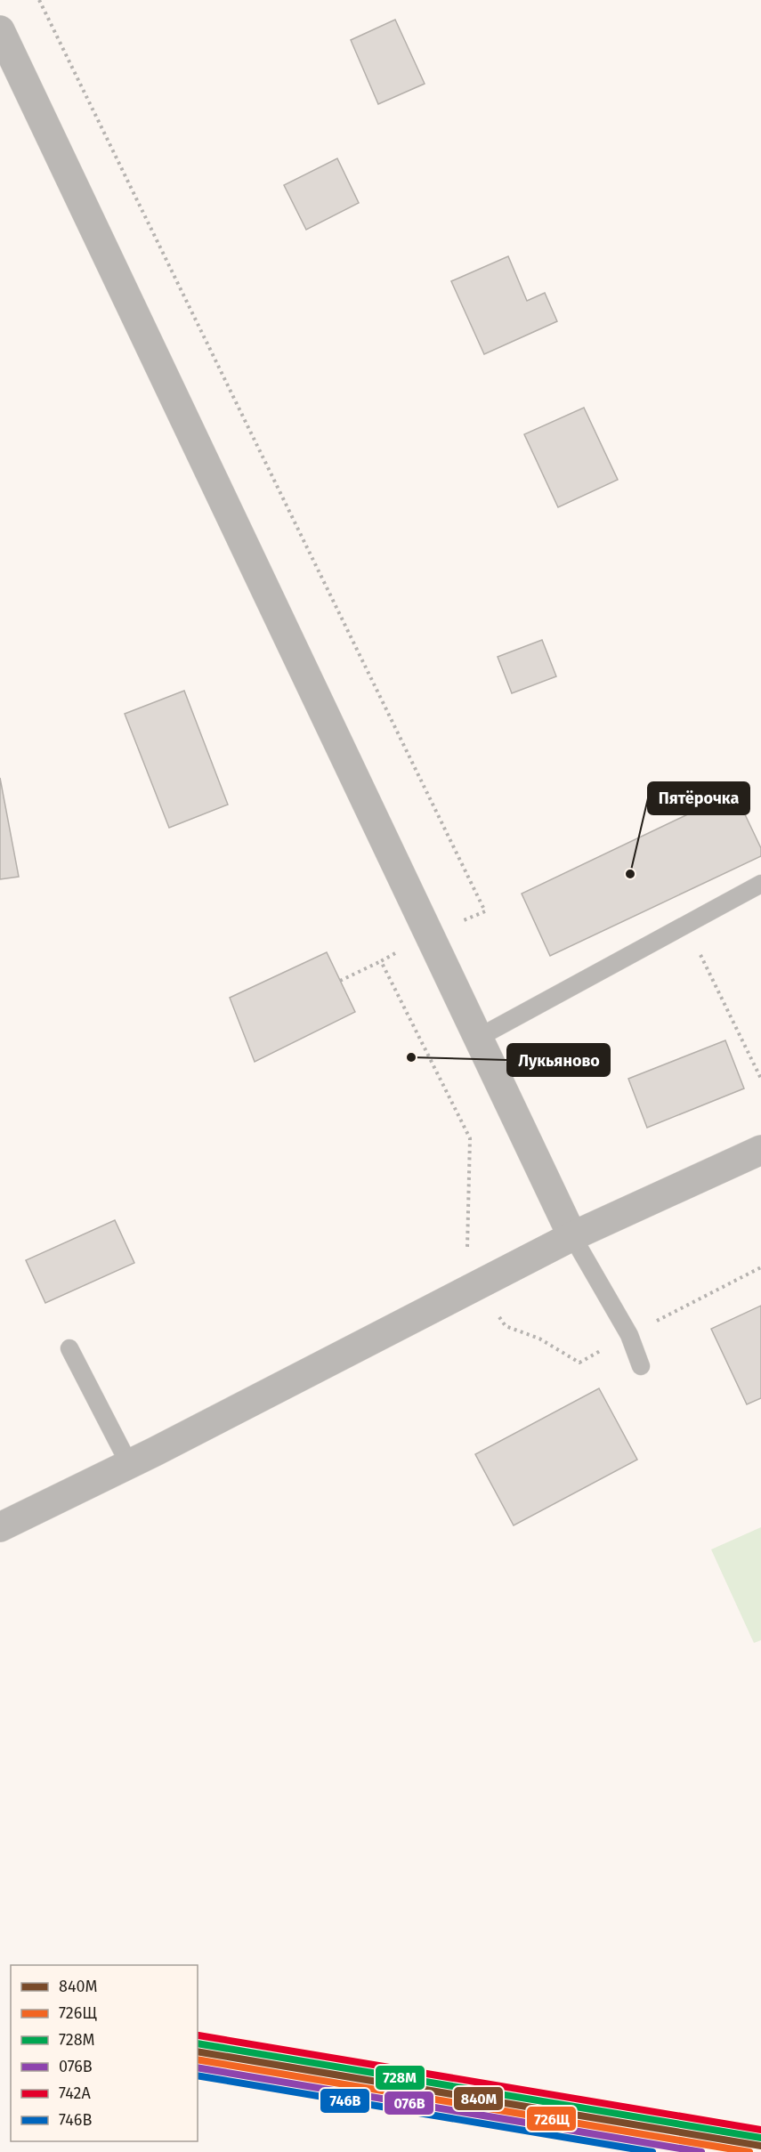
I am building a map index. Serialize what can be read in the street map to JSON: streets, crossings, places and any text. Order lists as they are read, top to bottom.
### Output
{
  "places": ["Пятёрочка", "Лукьяново"],
  "lines": [
    "transit line 742А",
    "transit line 728М",
    "transit line 840М",
    "transit line 726Щ",
    "transit line 076В",
    "transit line 746В"
  ],
  "legend": [
    "840М",
    "726Щ",
    "728М",
    "076В",
    "742А",
    "746В"
  ]
}
